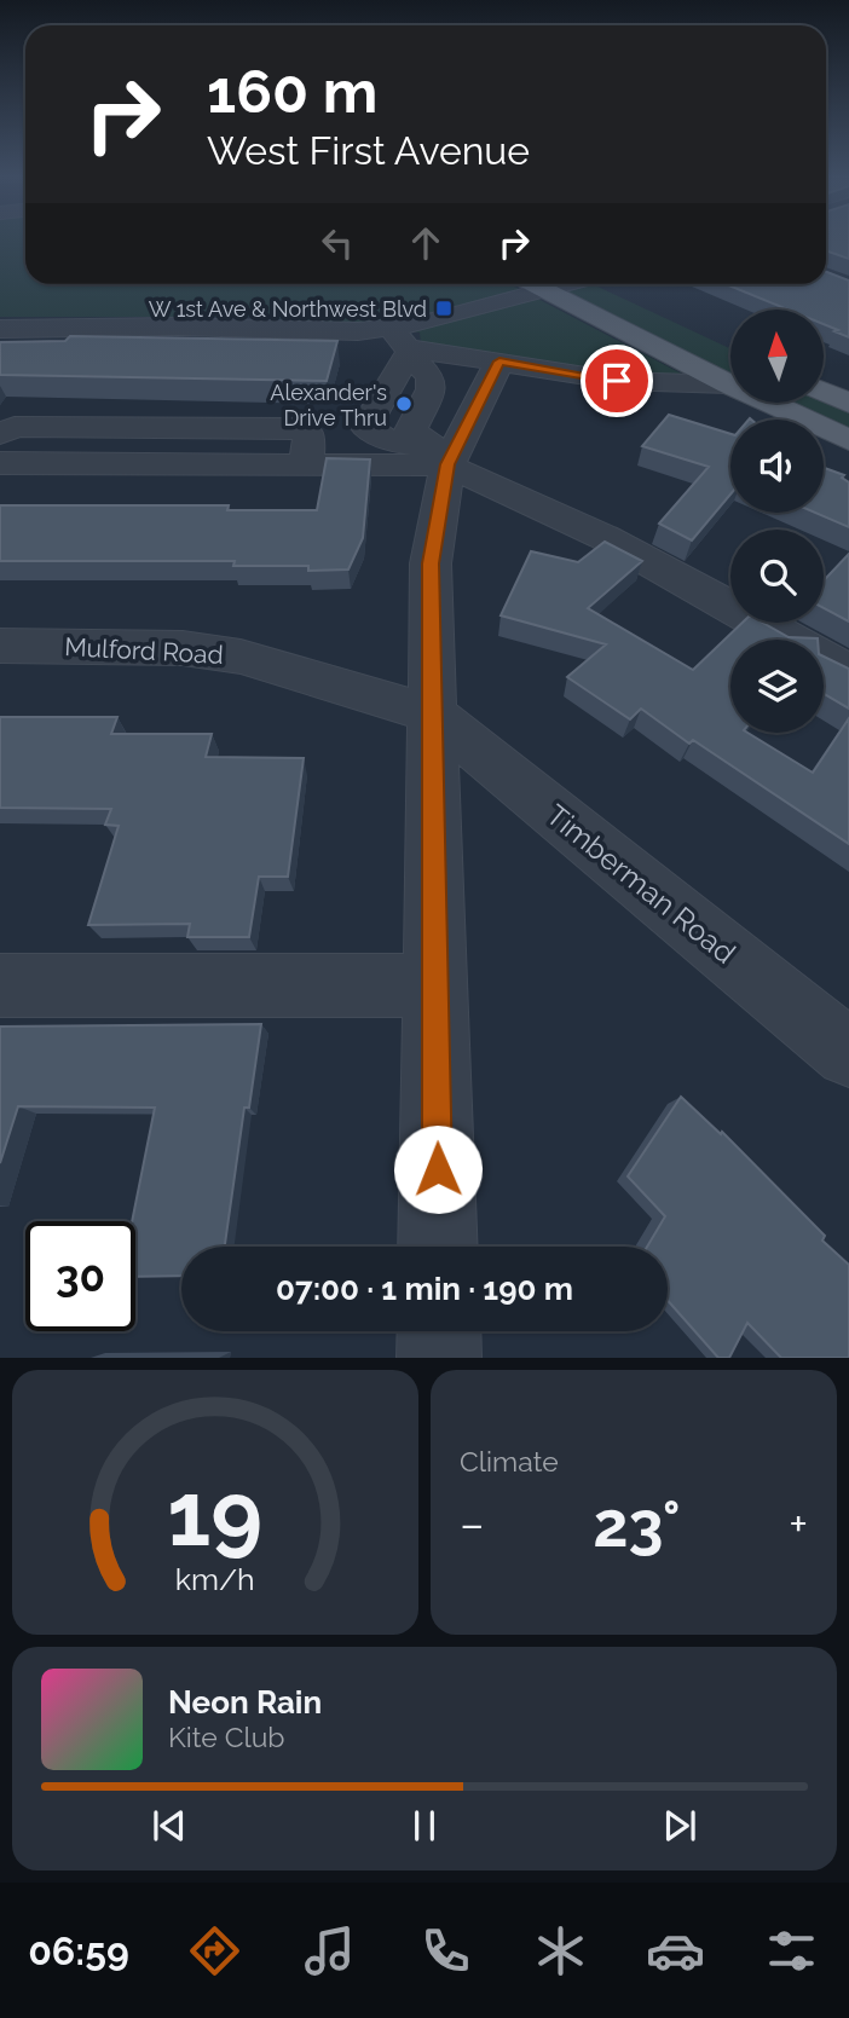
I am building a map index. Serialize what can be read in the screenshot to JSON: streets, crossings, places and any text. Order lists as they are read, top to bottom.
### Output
{
  "streets": {
    "street": ["Mulford Road", "Timberman Road"]
  },
  "crossings": [
    ["Mulford Road", "Timberman Road"]
  ],
  "places": {
    "transit": ["W 1st Ave & Northwest Blvd"],
    "other": ["Alexander's Drive Thru"]
  },
  "north": "top",
  "page": {
    "turn": ["160 m", "West First Avenue"],
    "limit": "30",
    "trip": "07:00 · 1 min · 190 m",
    "tile": "Climate",
    "heat": ["−", "23°", "+"],
    "song": ["Neon Rain", "Kite Club"],
    "tabs": "06:59",
    "gauge": ["19", "km/h"]
  }
}
